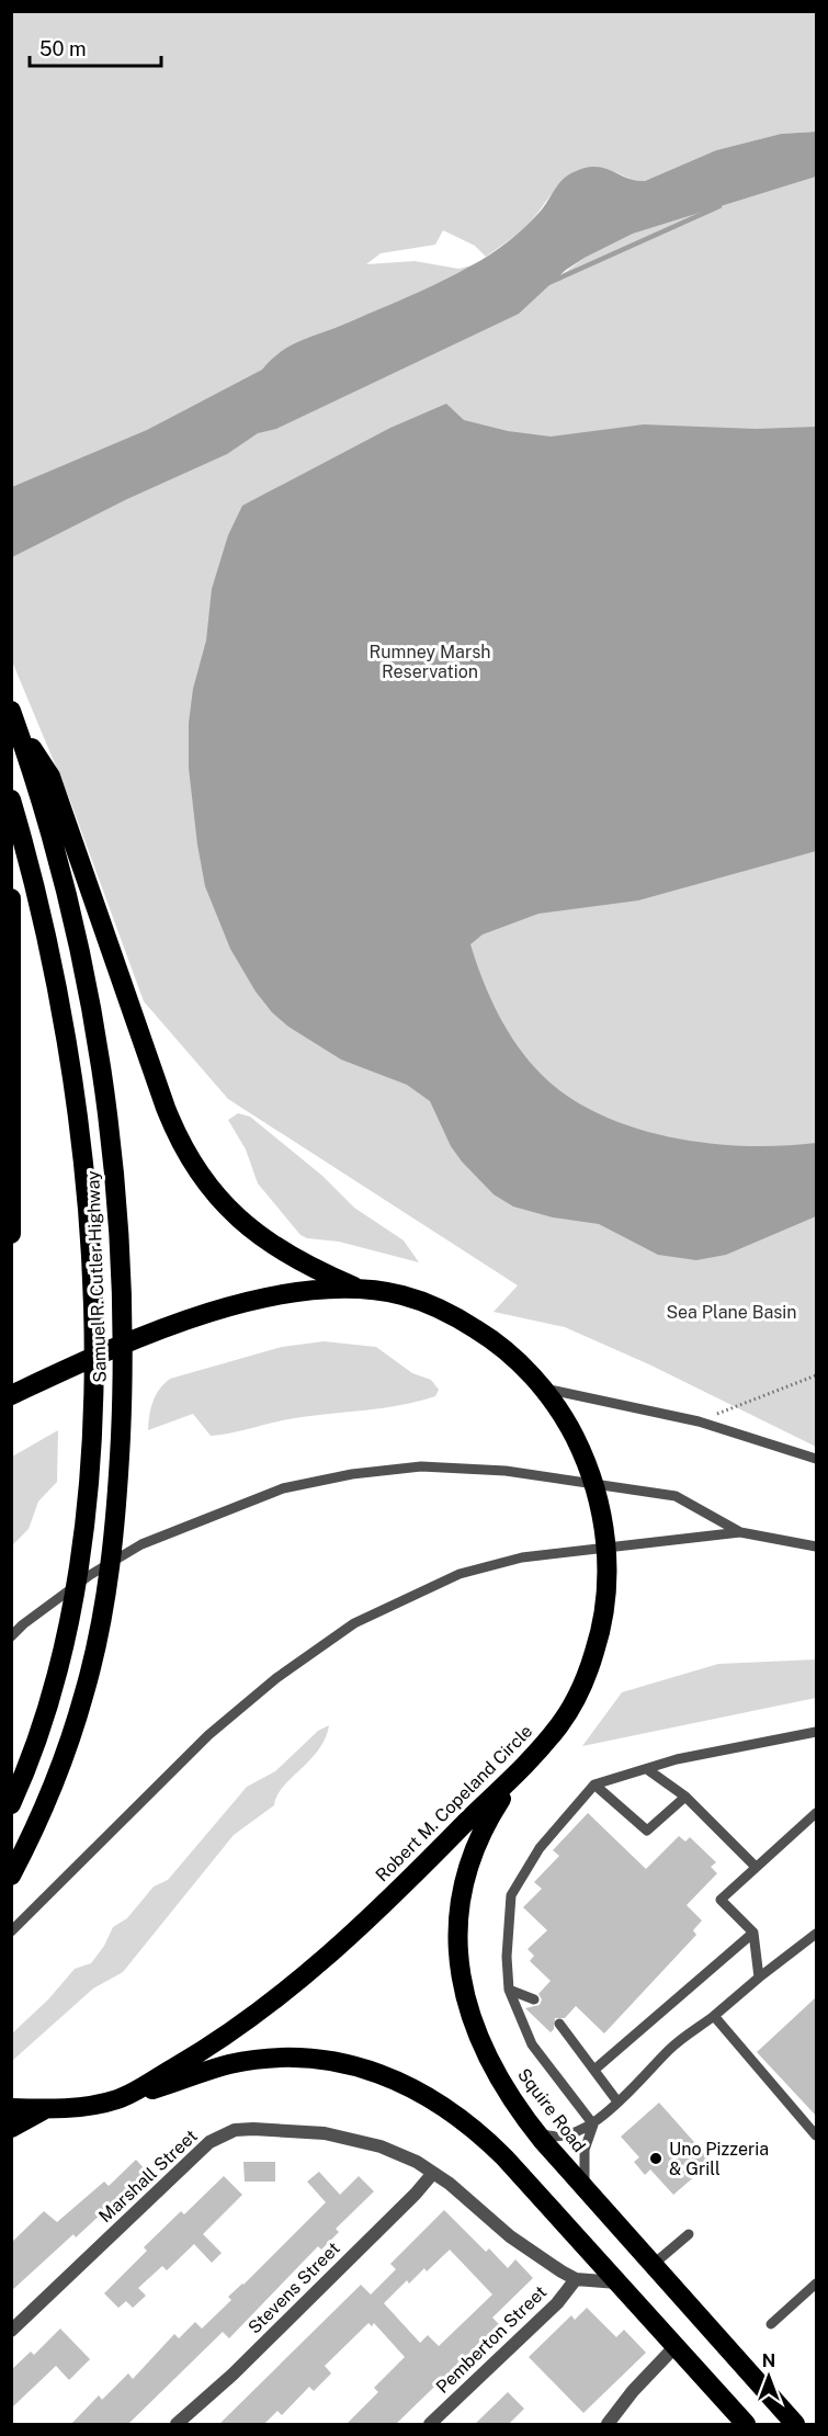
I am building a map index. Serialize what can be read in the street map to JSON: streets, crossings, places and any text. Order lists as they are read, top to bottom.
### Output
{
  "streets": {
    "highway": ["Samuel R. Cutler Highway", "Robert M. Copeland Circle", "Squire Road"],
    "street": ["Marshall Street", "Stevens Street", "Pemberton Street"]
  },
  "crossings": [
    ["Robert M. Copeland Circle", "Squire Road"],
    ["Marshall Street", "Stevens Street"],
    ["Marshall Street", "Pemberton Street"]
  ],
  "parks": ["Rumney Marsh Reservation", "Sea Plane Basin"],
  "places": ["Uno Pizzeria & Grill"],
  "scale_bar": "50 m",
  "north": "top"
}
